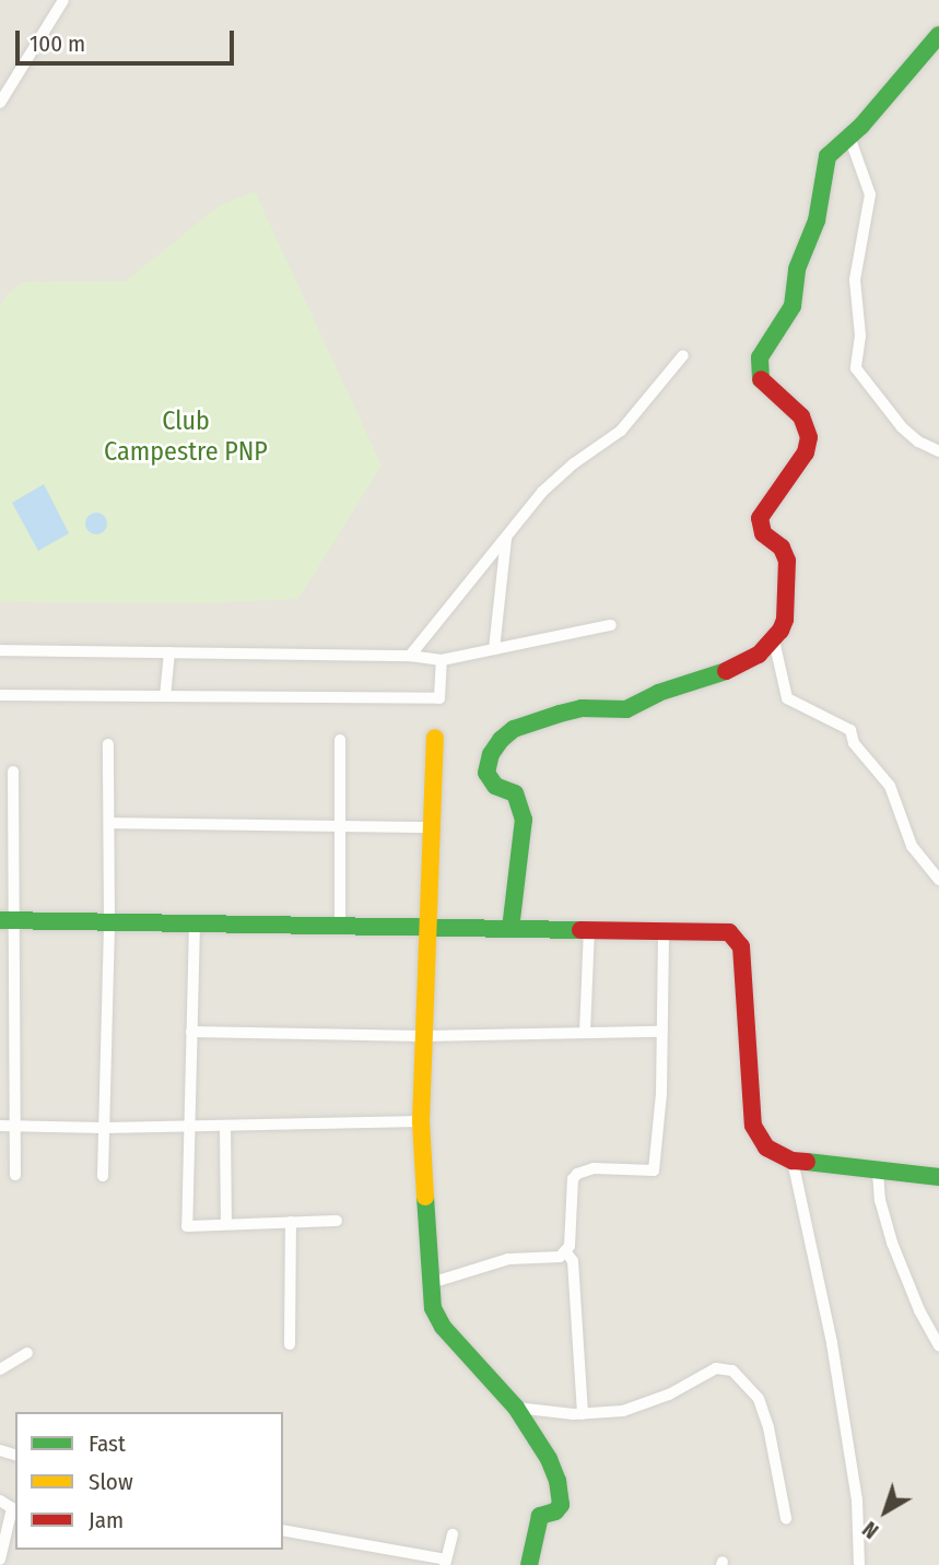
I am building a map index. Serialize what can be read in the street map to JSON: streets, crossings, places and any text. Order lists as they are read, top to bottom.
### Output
{
  "parks": ["Club Campestre PNP"],
  "legend": ["Fast", "Slow", "Jam"],
  "scale_bar": "100 m",
  "north": "bottom left"
}
